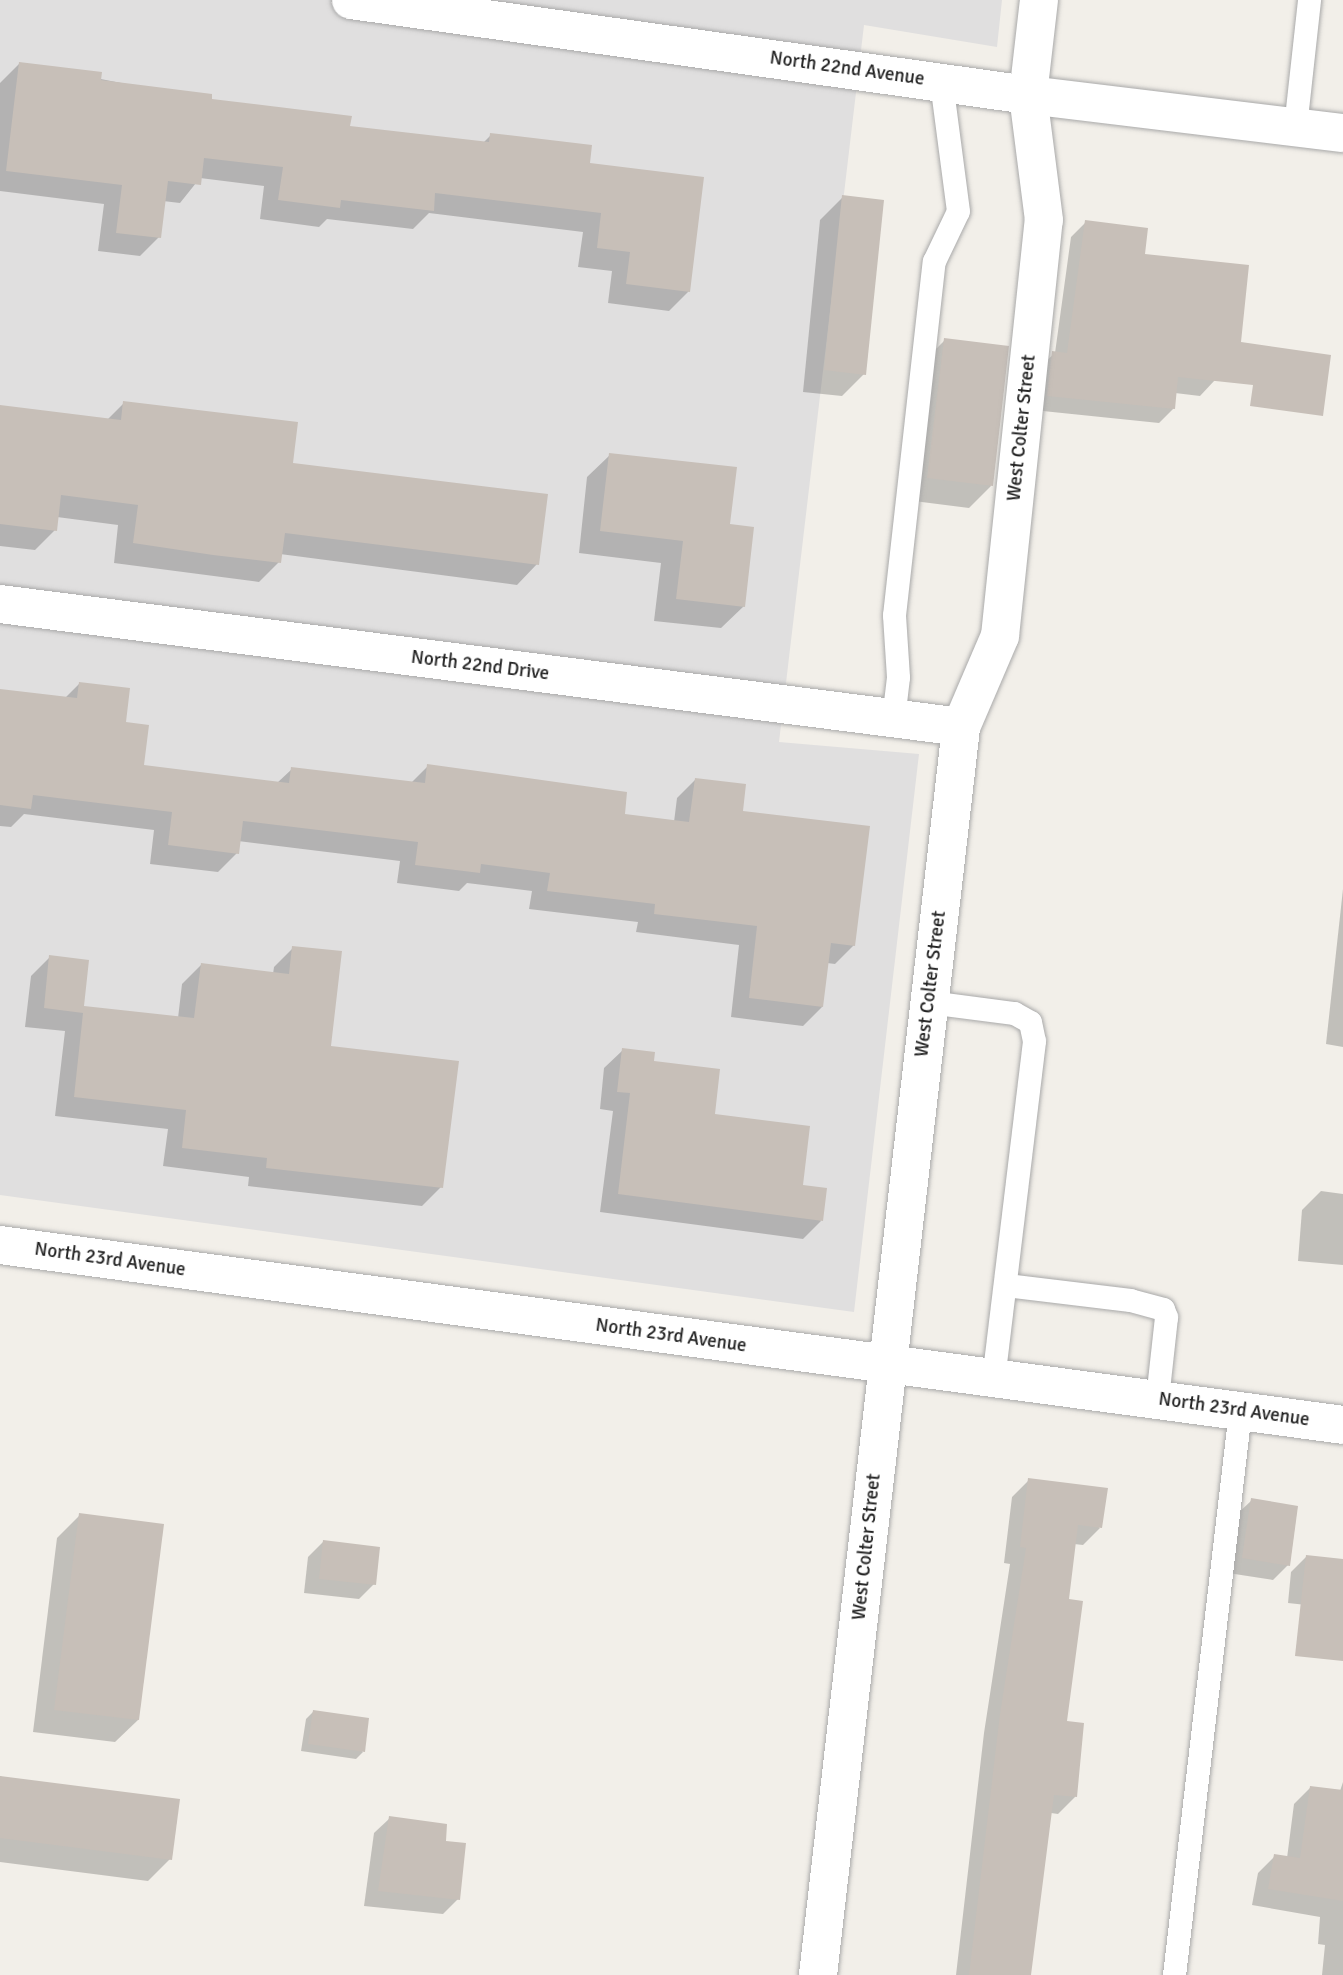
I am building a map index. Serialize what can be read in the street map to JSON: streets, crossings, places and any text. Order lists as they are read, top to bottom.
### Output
{
  "streets": {
    "street": [
      "North 22nd Avenue",
      "West Colter Street",
      "North 22nd Drive",
      "North 23rd Avenue"
    ]
  },
  "crossings": [
    ["North 22nd Avenue", "West Colter Street"],
    ["West Colter Street", "North 22nd Drive"],
    ["West Colter Street", "North 23rd Avenue"]
  ]
}
